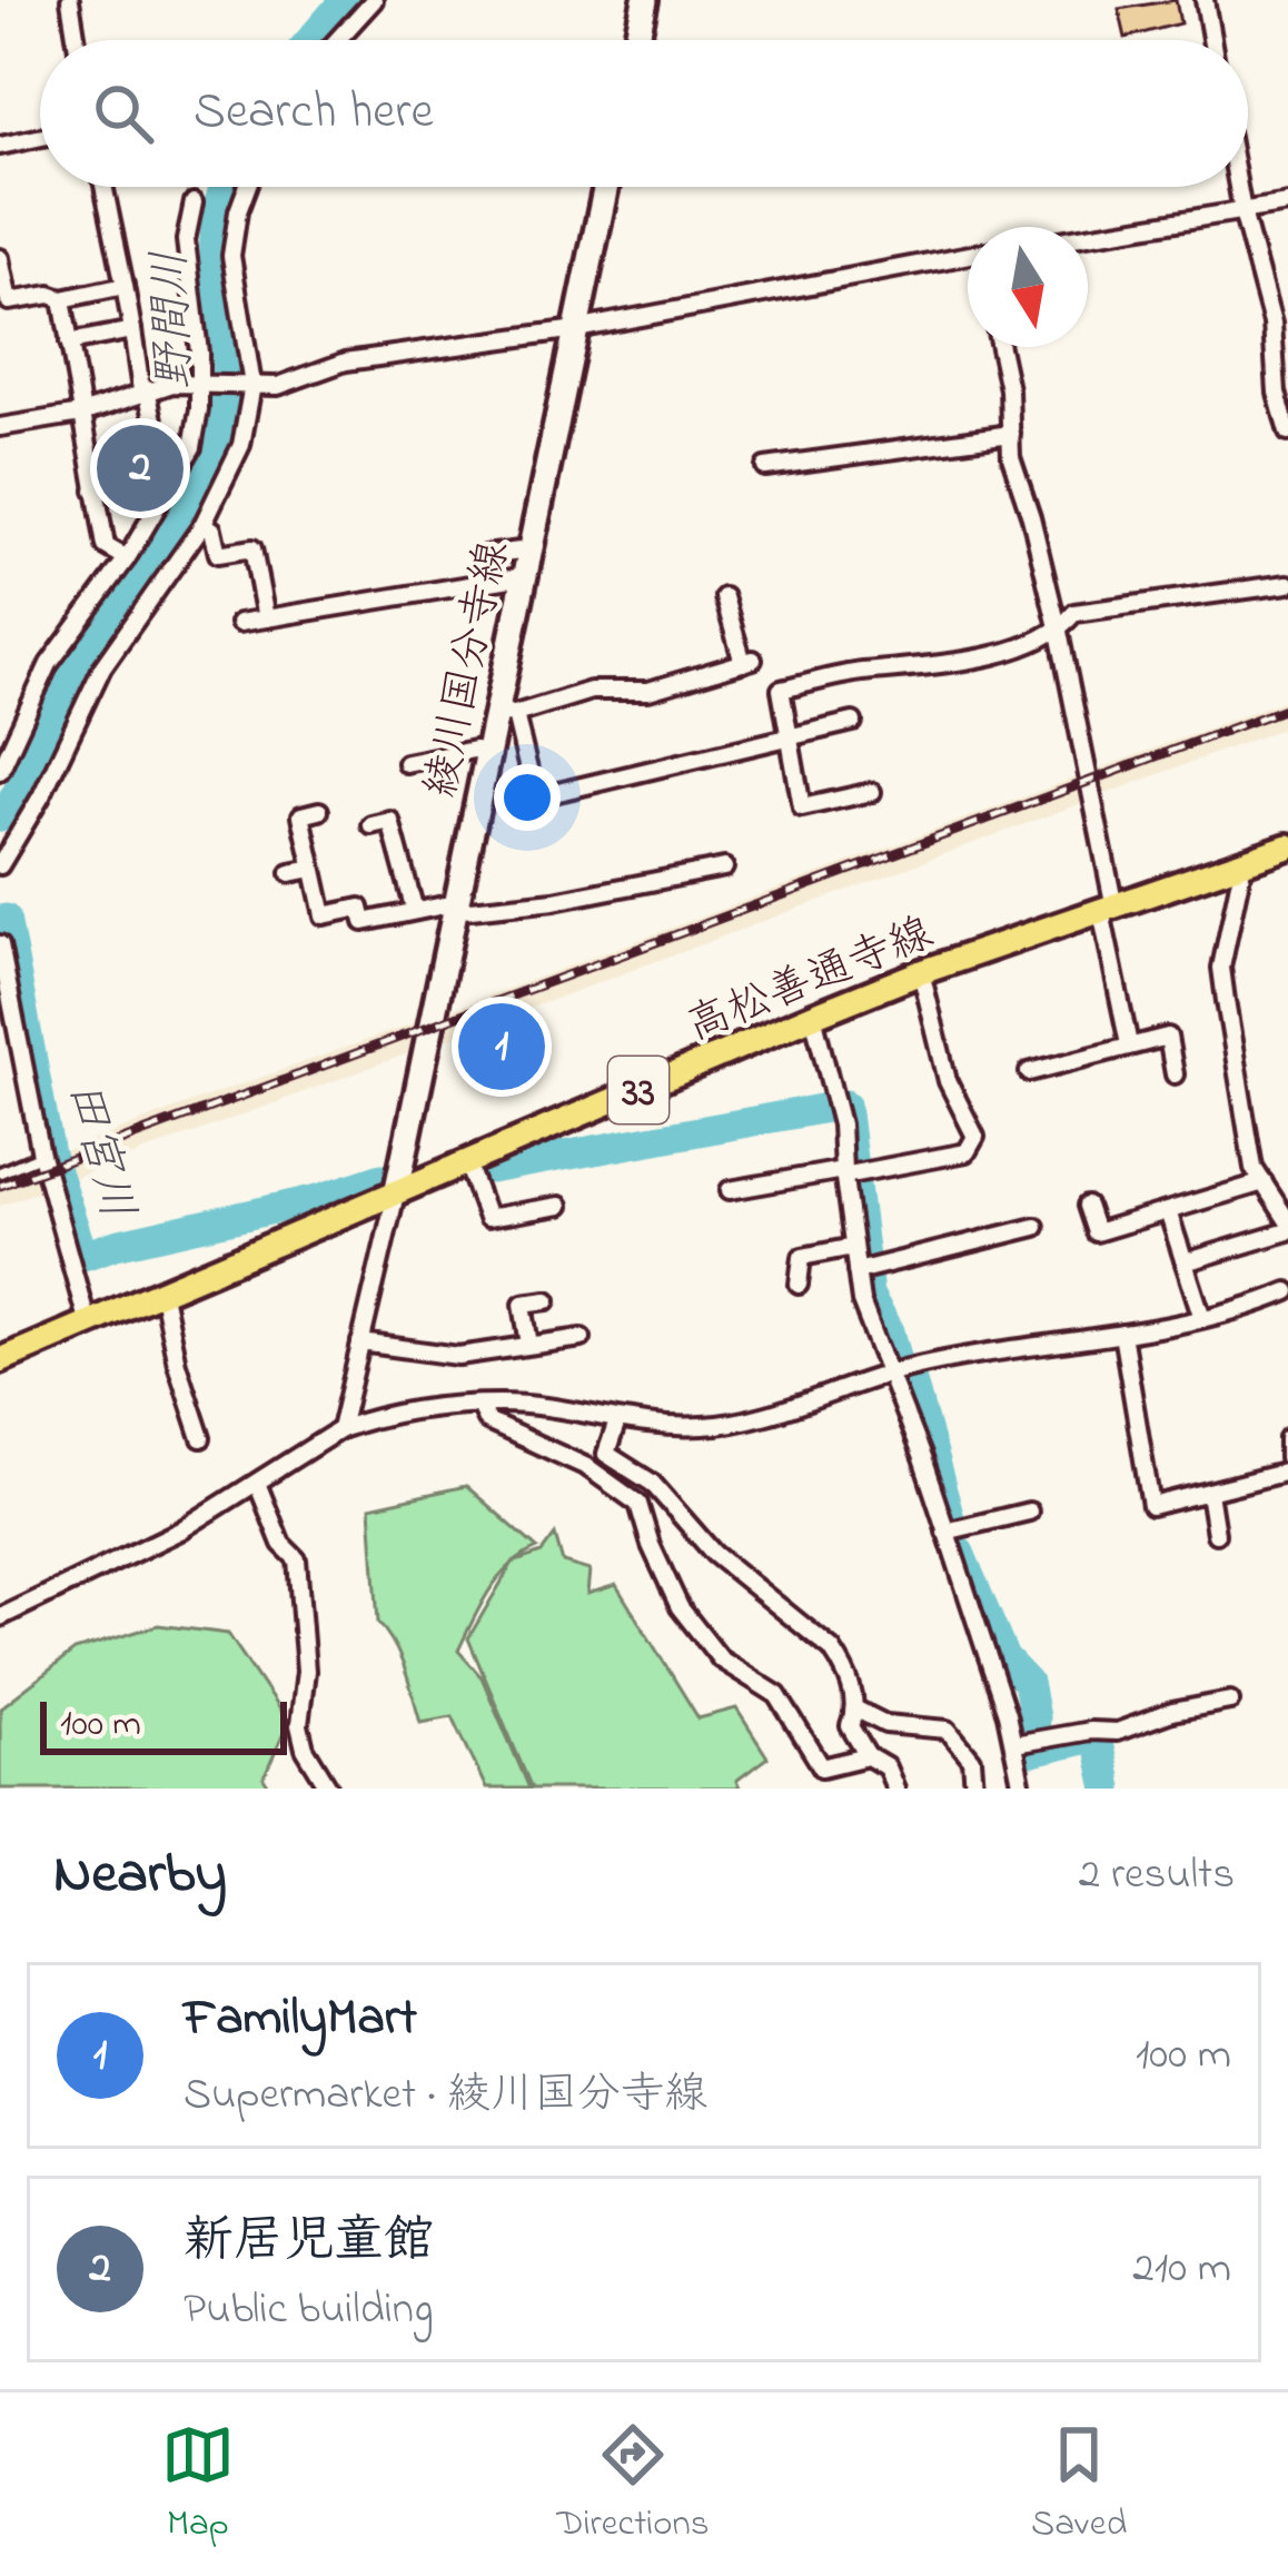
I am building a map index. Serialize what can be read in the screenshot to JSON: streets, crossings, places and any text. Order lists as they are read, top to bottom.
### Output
{
  "streets": {
    "main road": ["綾川国分寺線", "高松善通寺線", "33"]
  },
  "crossings": [
    ["綾川国分寺線", "高松善通寺線"]
  ],
  "water": ["野間川", "田宮川"],
  "scale_bar": "100 m",
  "north": "bottom",
  "page": {
    "search": "Search here",
    "pins": ["2", "1"],
    "scale": "100 m",
    "heading": ["Nearby", "2 results"],
    "list": [
      {
        "mark": "1",
        "name": "FamilyMart",
        "note": "Supermarket · 綾川国分寺線",
        "value": "100 m"
      },
      {
        "mark": "2",
        "name": "新居児童館",
        "note": "Public building",
        "value": "210 m"
      }
    ],
    "nav": ["Map", "Directions", "Saved"]
  }
}
